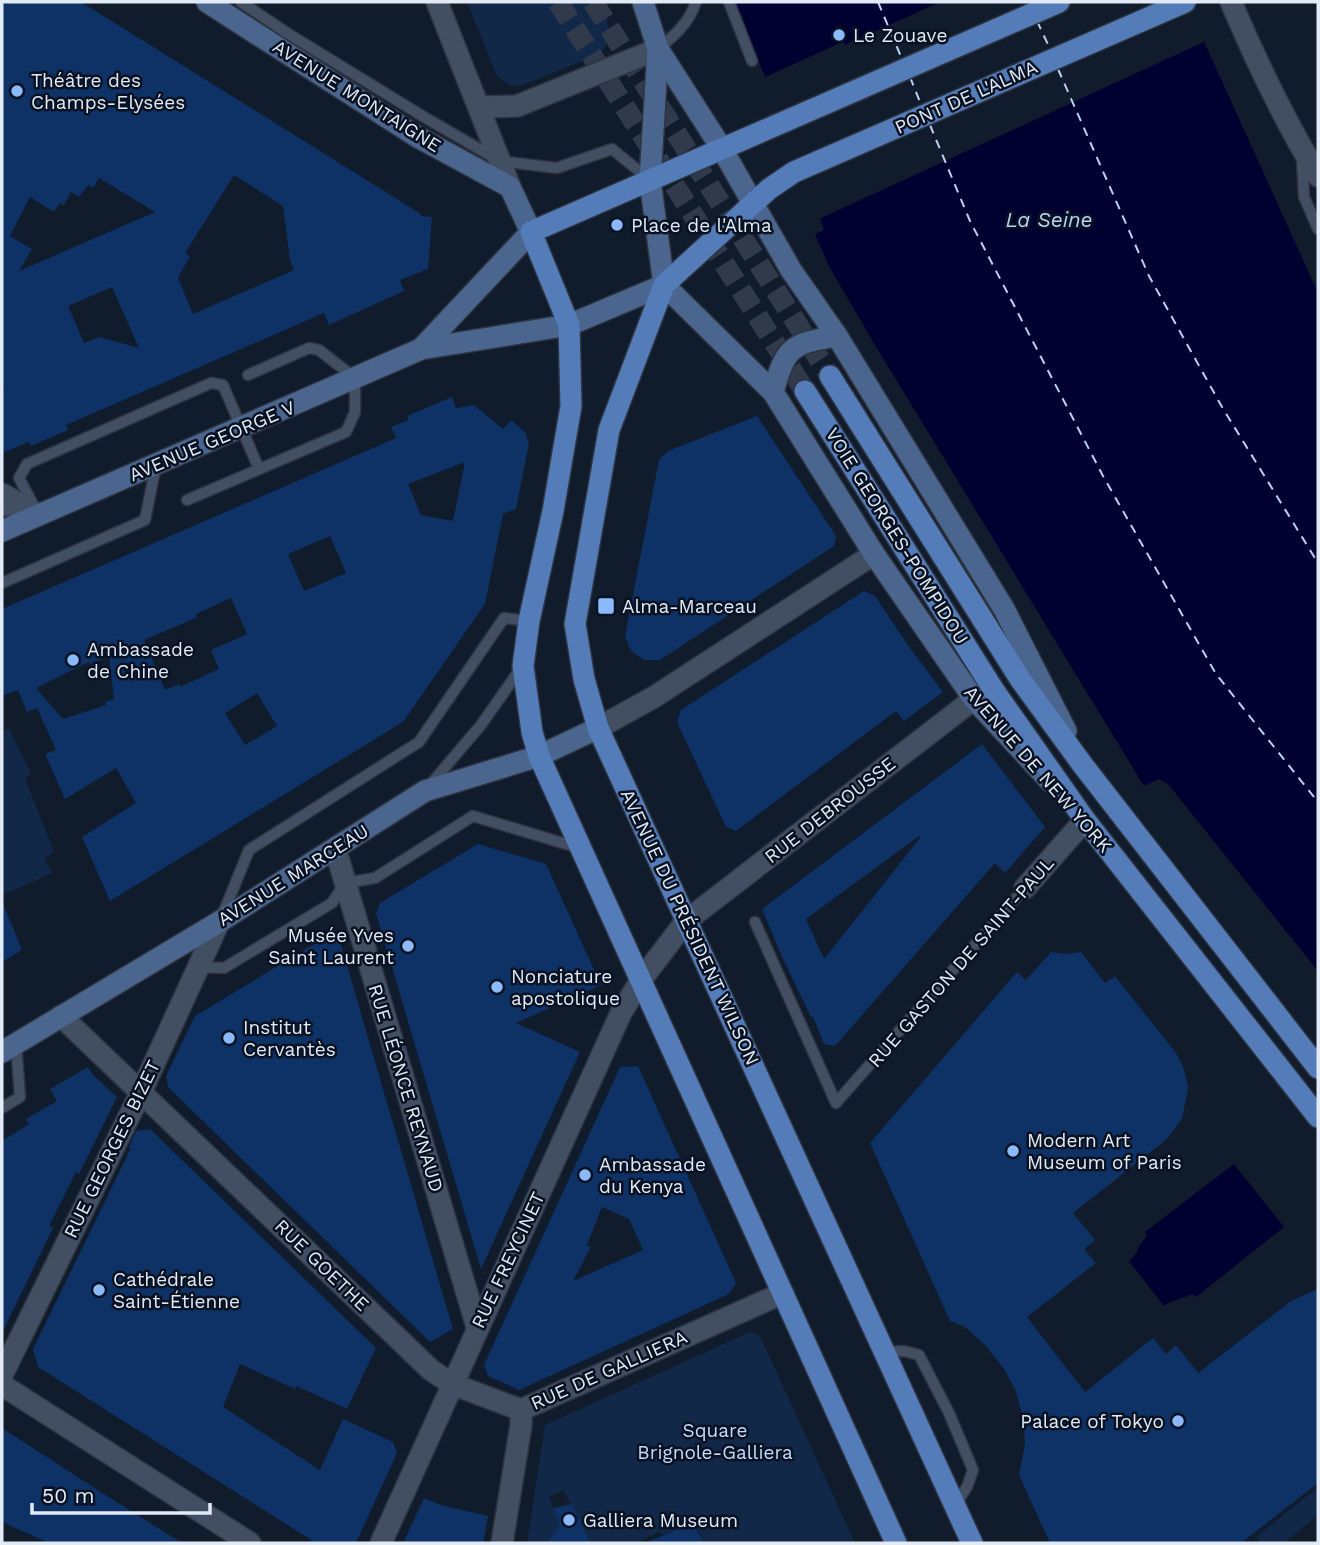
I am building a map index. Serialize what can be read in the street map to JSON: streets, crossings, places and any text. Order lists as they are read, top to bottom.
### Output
{
  "streets": {
    "main road": [
      "PONT DE L'ALMA",
      "VOIE GEORGES-POMPIDOU",
      "AVENUE DE NEW YORK",
      "AVENUE DU PRÉSIDENT WILSON"
    ],
    "street": [
      "AVENUE MONTAIGNE",
      "AVENUE GEORGE V",
      "RUE DEBROUSSE",
      "AVENUE MARCEAU",
      "RUE GASTON DE SAINT-PAUL",
      "RUE LÉONCE REYNAUD",
      "RUE GEORGES BIZET",
      "RUE FREYCINET",
      "RUE GOETHE",
      "RUE DE GALLIERA"
    ]
  },
  "crossings": [
    ["PONT DE L'ALMA", "AVENUE DE NEW YORK"],
    ["VOIE GEORGES-POMPIDOU", "AVENUE DE NEW YORK"],
    ["VOIE GEORGES-POMPIDOU", "RUE GASTON DE SAINT-PAUL"],
    ["AVENUE DE NEW YORK", "RUE DEBROUSSE"],
    ["AVENUE DE NEW YORK", "AVENUE DU PRÉSIDENT WILSON"],
    ["AVENUE DE NEW YORK", "RUE GASTON DE SAINT-PAUL"],
    ["RUE DEBROUSSE", "AVENUE DU PRÉSIDENT WILSON"],
    ["RUE DEBROUSSE", "RUE FREYCINET"],
    ["AVENUE MARCEAU", "AVENUE DU PRÉSIDENT WILSON"],
    ["AVENUE MARCEAU", "RUE LÉONCE REYNAUD"],
    ["AVENUE MARCEAU", "RUE GEORGES BIZET"],
    ["AVENUE MARCEAU", "RUE GOETHE"],
    ["RUE LÉONCE REYNAUD", "RUE FREYCINET"],
    ["RUE GEORGES BIZET", "RUE GOETHE"],
    ["RUE FREYCINET", "RUE GOETHE"],
    ["RUE GOETHE", "RUE DE GALLIERA"]
  ],
  "water": ["La Seine"],
  "parks": ["Square Brignole-Galliera"],
  "places": {
    "other": [
      "Le Zouave",
      "Théâtre des Champs-Elysées",
      "Place de l'Alma",
      "Ambassade de Chine",
      "Musée Yves Saint Laurent",
      "Nonciature apostolique",
      "Institut Cervantès",
      "Modern Art Museum of Paris",
      "Ambassade du Kenya",
      "Cathédrale Saint-Étienne",
      "Palace of Tokyo",
      "Galliera Museum"
    ],
    "transit": ["Alma-Marceau"]
  },
  "scale_bar": "50 m"
}
